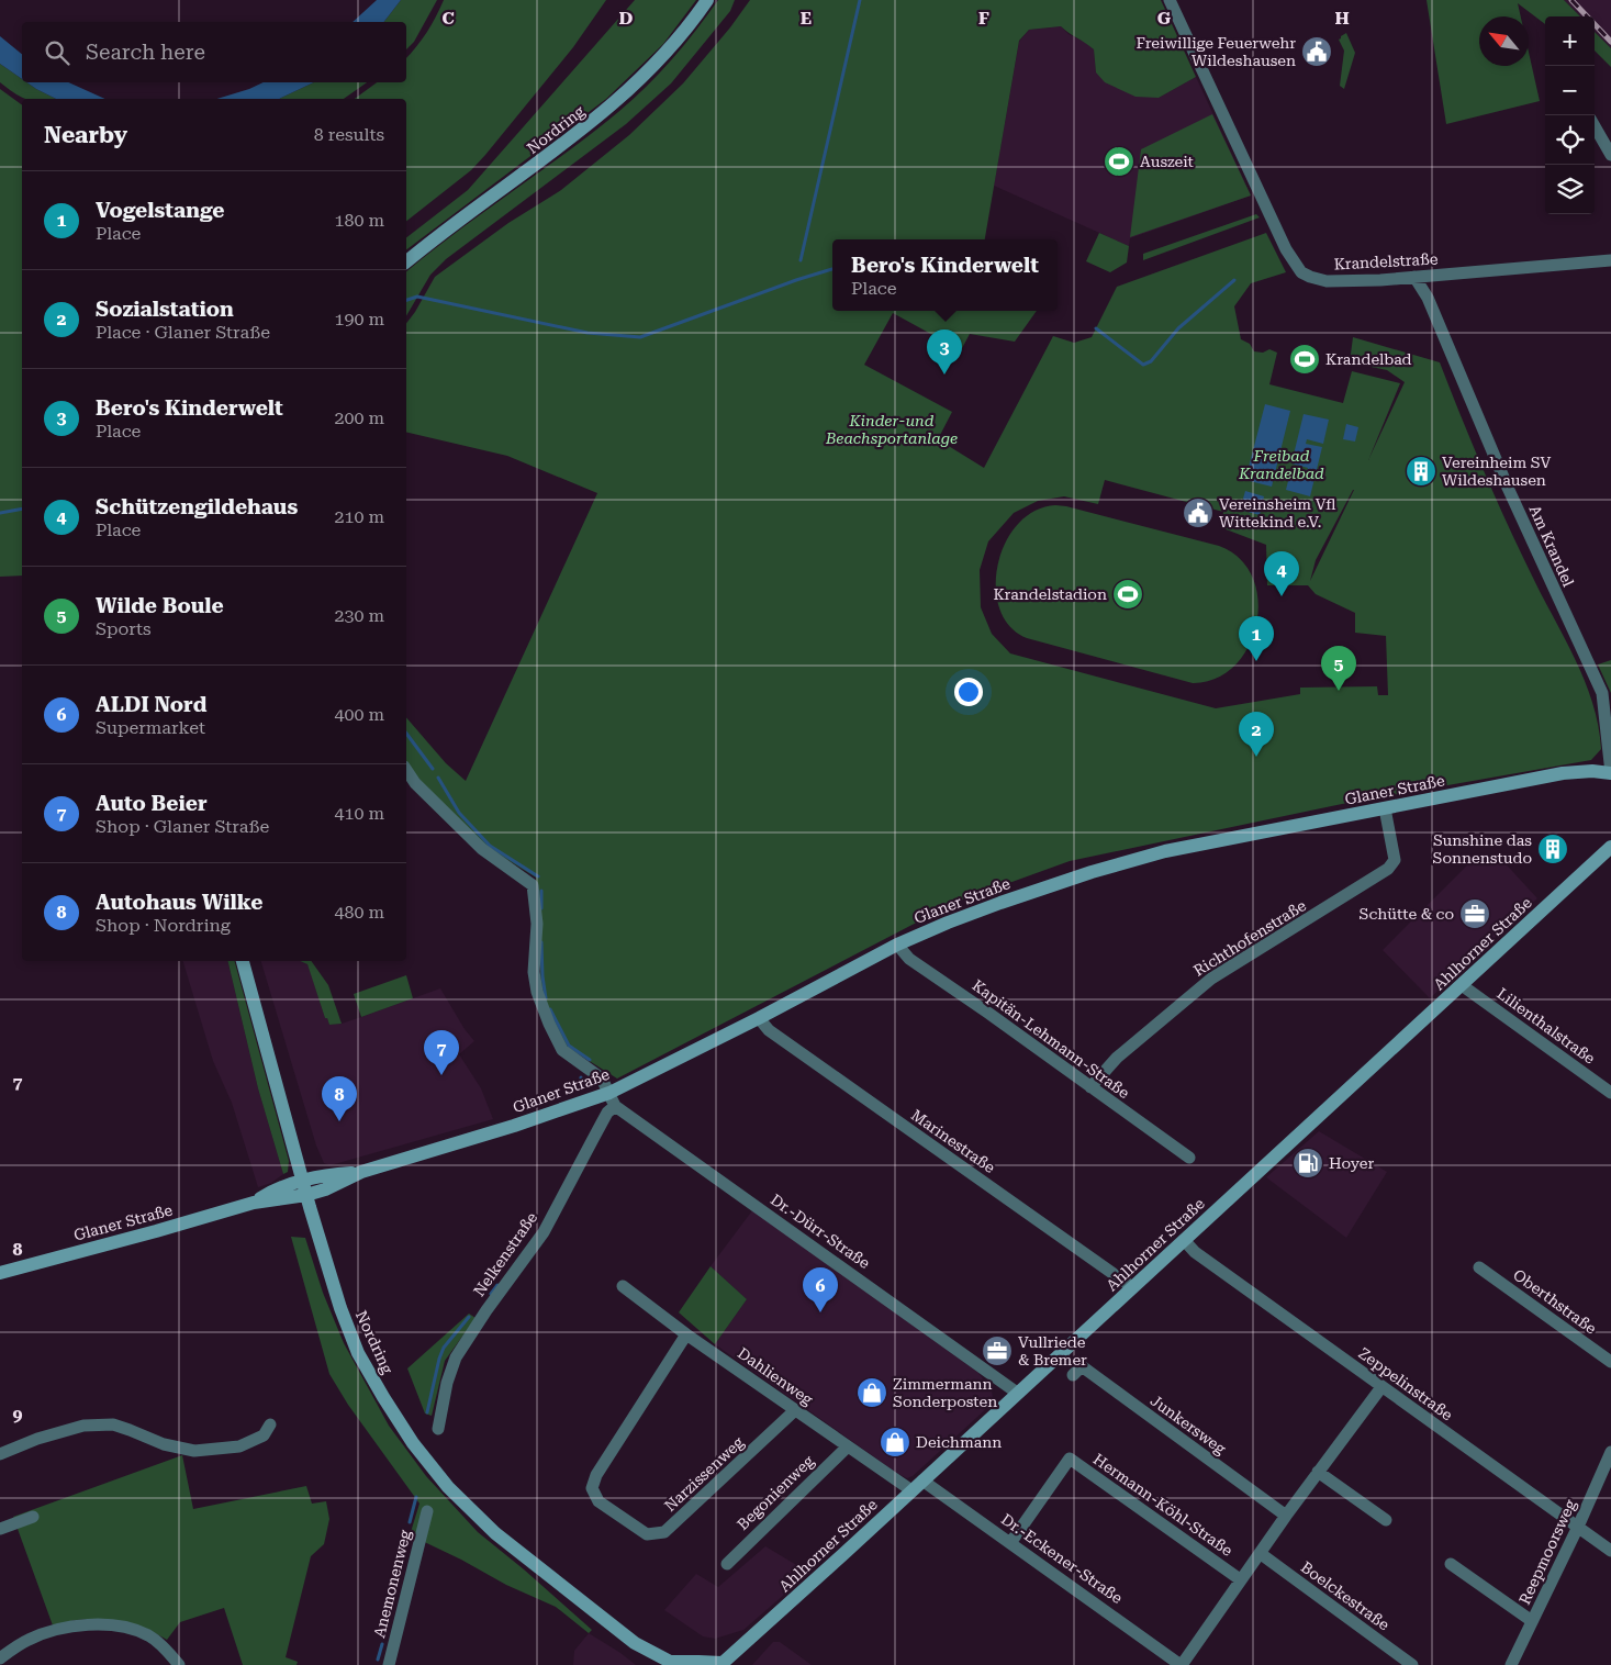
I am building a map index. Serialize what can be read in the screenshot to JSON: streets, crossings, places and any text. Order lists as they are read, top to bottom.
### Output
{
  "streets": {
    "street": [
      "Nordring",
      "Krandelstraße",
      "Am Krandel",
      "Glaner Straße",
      "Richthofenstraße",
      "Ahlhorner Straße",
      "Lilienthalstraße",
      "Kapitän-Lehmann-Straße",
      "Marinestraße",
      "Dr.-Dürr-Straße",
      "Nelkenstraße",
      "Oberthstraße",
      "Dahlienweg",
      "Zeppelinstraße",
      "Junkersweg",
      "Narzissenweg",
      "Begonienweg",
      "Hermann-Köhl-Straße",
      "Reepmoorsweg",
      "Dr.-Eckener-Straße",
      "Anemonenweg",
      "Boelckestraße"
    ]
  },
  "crossings": [
    ["Nordring", "Glaner Straße"],
    ["Krandelstraße", "Am Krandel"],
    ["Am Krandel", "Glaner Straße"],
    ["Glaner Straße", "Richthofenstraße"],
    ["Glaner Straße", "Kapitän-Lehmann-Straße"],
    ["Glaner Straße", "Marinestraße"],
    ["Glaner Straße", "Dr.-Dürr-Straße"],
    ["Glaner Straße", "Nelkenstraße"],
    ["Richthofenstraße", "Kapitän-Lehmann-Straße"],
    ["Ahlhorner Straße", "Lilienthalstraße"],
    ["Ahlhorner Straße", "Marinestraße"],
    ["Ahlhorner Straße", "Dr.-Dürr-Straße"],
    ["Ahlhorner Straße", "Dahlienweg"],
    ["Ahlhorner Straße", "Zeppelinstraße"],
    ["Ahlhorner Straße", "Dr.-Eckener-Straße"],
    ["Dr.-Dürr-Straße", "Nelkenstraße"],
    ["Dahlienweg", "Narzissenweg"],
    ["Dahlienweg", "Begonienweg"],
    ["Zeppelinstraße", "Reepmoorsweg"],
    ["Hermann-Köhl-Straße", "Dr.-Eckener-Straße"]
  ],
  "parks": ["Kinder-und Beachsportanlage", "Freibad Krandelbad"],
  "places": {
    "public building": ["Freiwillige Feuerwehr Wildeshausen", "Vereinsheim Vfl Wittekind e.V."],
    "sports": ["Auszeit", "Krandelbad", "Krandelstadion"],
    "building": ["Vereinheim SV Wildeshausen", "Sunshine das Sonnenstudo"],
    "office": ["Schütte & co", "Vullriede & Bremer"],
    "fuel station": ["Hoyer"],
    "shop": ["Zimmermann Sonderposten", "Deichmann"]
  },
  "north": "top left",
  "page": {
    "map_buttons": ["+", "−"],
    "search": "Search here",
    "heading": ["Nearby", "8 results"],
    "list": [
      {
        "mark": "1",
        "name": "Vogelstange",
        "note": "Place",
        "value": "180 m"
      },
      {
        "mark": "2",
        "name": "Sozialstation",
        "note": "Place · Glaner Straße",
        "value": "190 m"
      },
      {
        "mark": "3",
        "name": "Bero's Kinderwelt",
        "note": "Place",
        "value": "200 m"
      },
      {
        "mark": "4",
        "name": "Schützengildehaus",
        "note": "Place",
        "value": "210 m"
      },
      {
        "mark": "5",
        "name": "Wilde Boule",
        "note": "Sports",
        "value": "230 m"
      },
      {
        "mark": "6",
        "name": "ALDI Nord",
        "note": "Supermarket",
        "value": "400 m"
      },
      {
        "mark": "7",
        "name": "Auto Beier",
        "note": "Shop · Glaner Straße",
        "value": "410 m"
      },
      {
        "mark": "8",
        "name": "Autohaus Wilke",
        "note": "Shop · Nordring",
        "value": "480 m"
      }
    ],
    "popup": ["Bero's Kinderwelt", "Place"],
    "pins": [
      "3",
      "4",
      "1",
      "5",
      "2",
      "7",
      "8",
      "6"
    ]
  },
  "grid": {
    "columns": [
      "C",
      "D",
      "E",
      "F",
      "G",
      "H"
    ],
    "rows": ["7", "8", "9"]
  }
}
